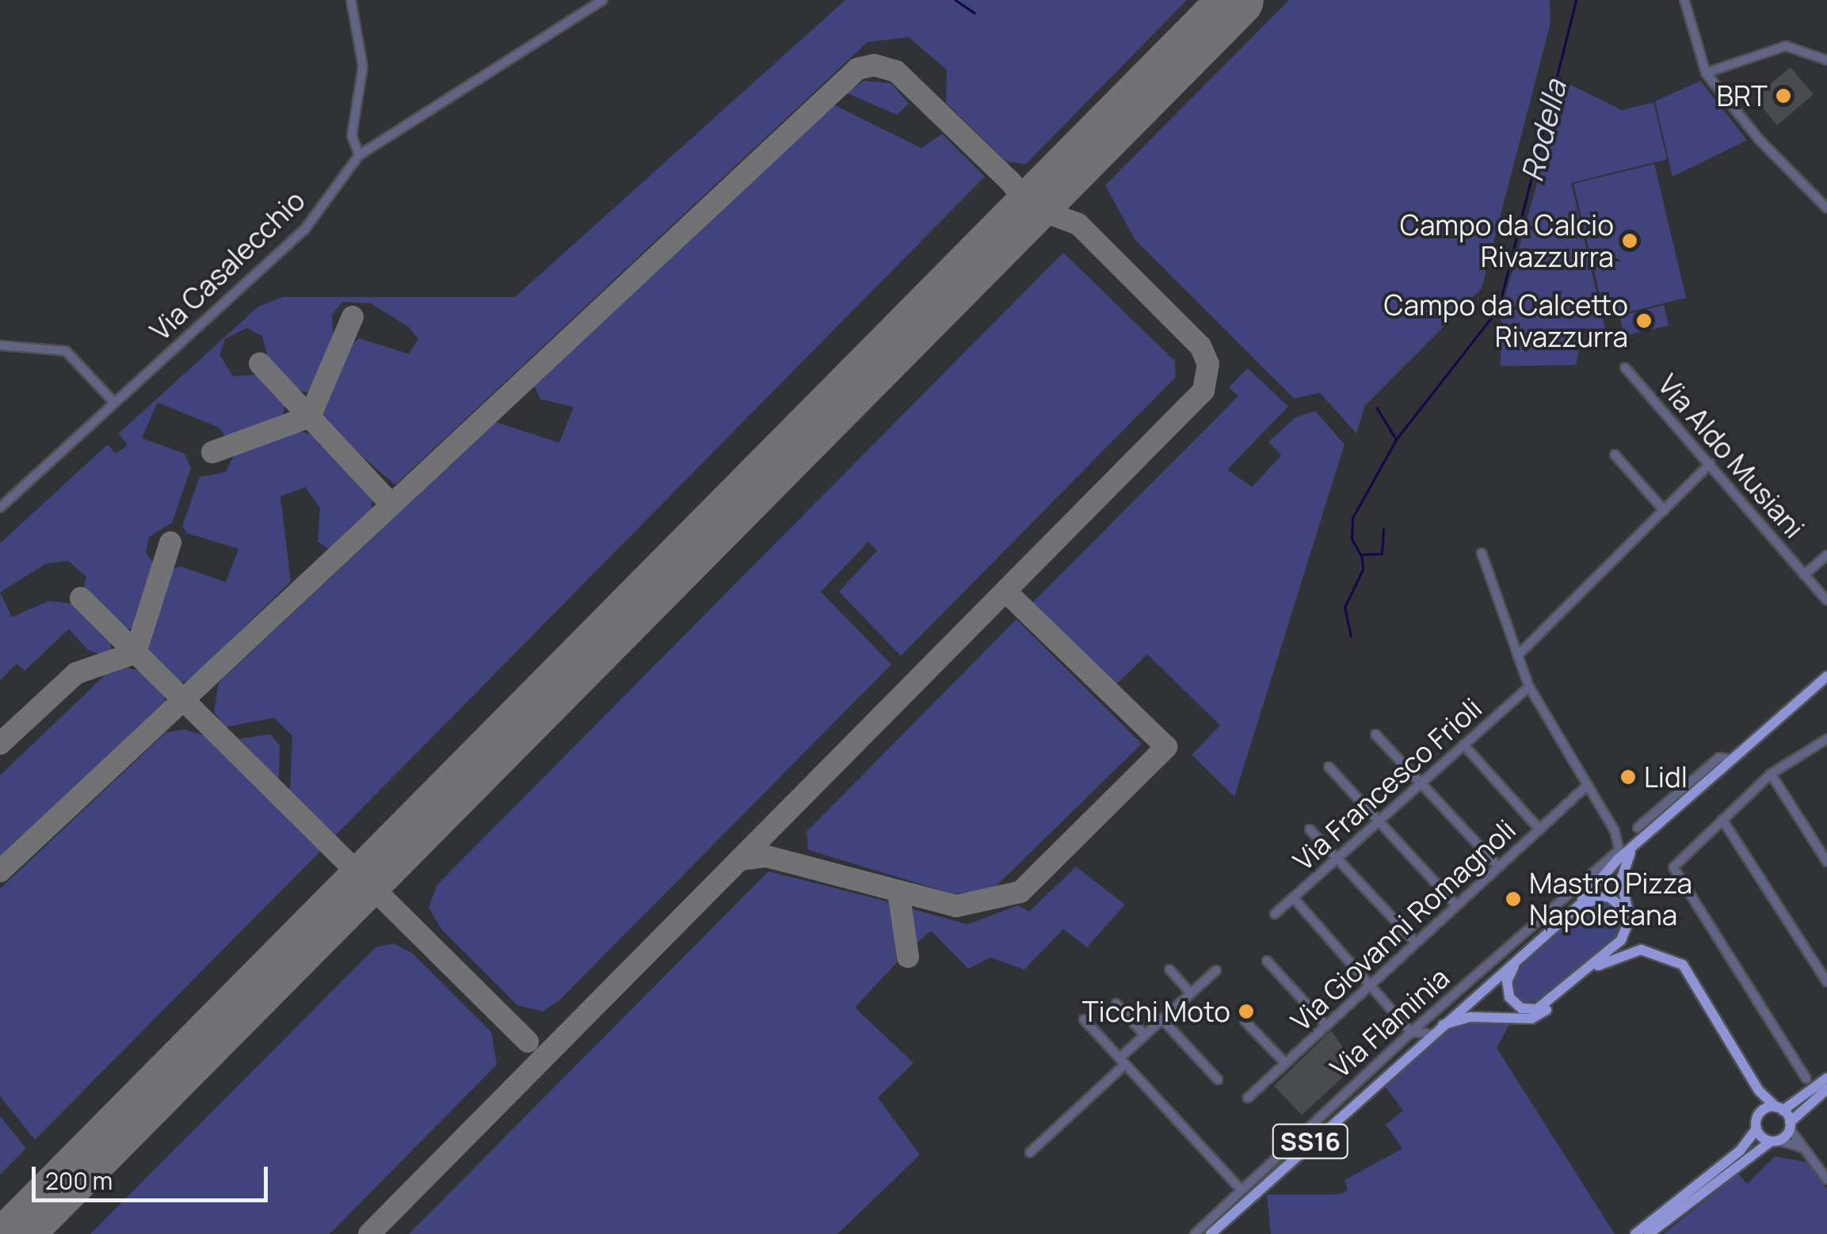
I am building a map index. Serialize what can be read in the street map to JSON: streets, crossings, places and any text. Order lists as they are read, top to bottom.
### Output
{
  "streets": {
    "main road": ["Via Flaminia", "SS16"],
    "street": [
      "Via Casalecchio",
      "Via Aldo Musiani",
      "Via Francesco Frioli",
      "Via Giovanni Romagnoli"
    ]
  },
  "water": ["Rodella"],
  "places": [
    "BRT",
    "Campo da Calcio Rivazzurra",
    "Campo da Calcetto Rivazzurra",
    "Lidl",
    "Mastro Pizza Napoletana",
    "Ticchi Moto"
  ],
  "scale_bar": "200 m"
}
